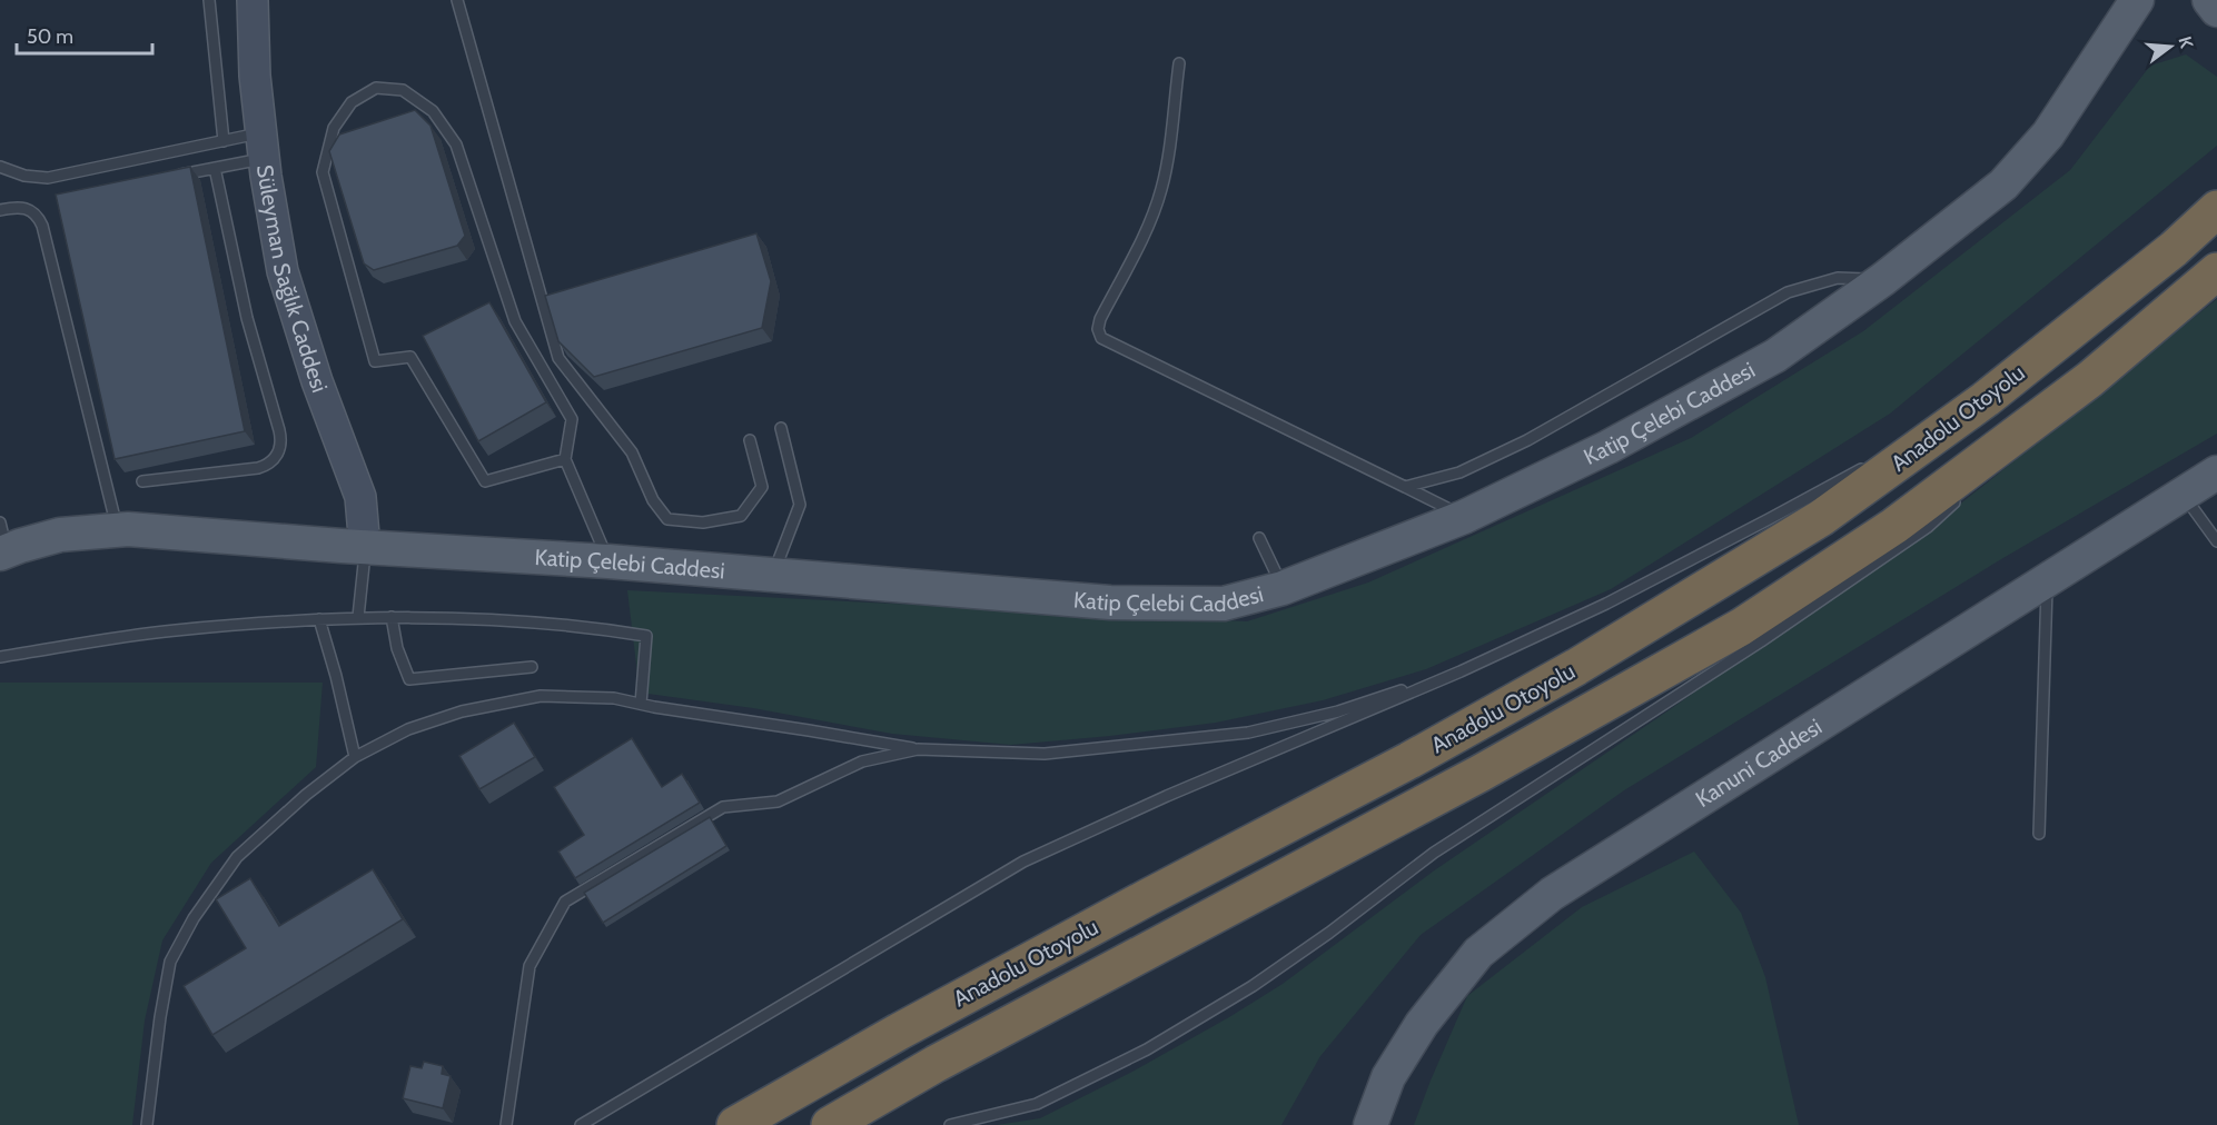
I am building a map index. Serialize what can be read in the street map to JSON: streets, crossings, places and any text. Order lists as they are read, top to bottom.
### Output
{
  "streets": {
    "highway": ["Anadolu Otoyolu"],
    "main road": ["Katip Çelebi Caddesi", "Kanuni Caddesi"],
    "street": ["Süleyman Sağlık Caddesi"]
  },
  "crossings": [
    ["Süleyman Sağlık Caddesi", "Katip Çelebi Caddesi"]
  ],
  "scale_bar": "50 m",
  "north": "right"
}
